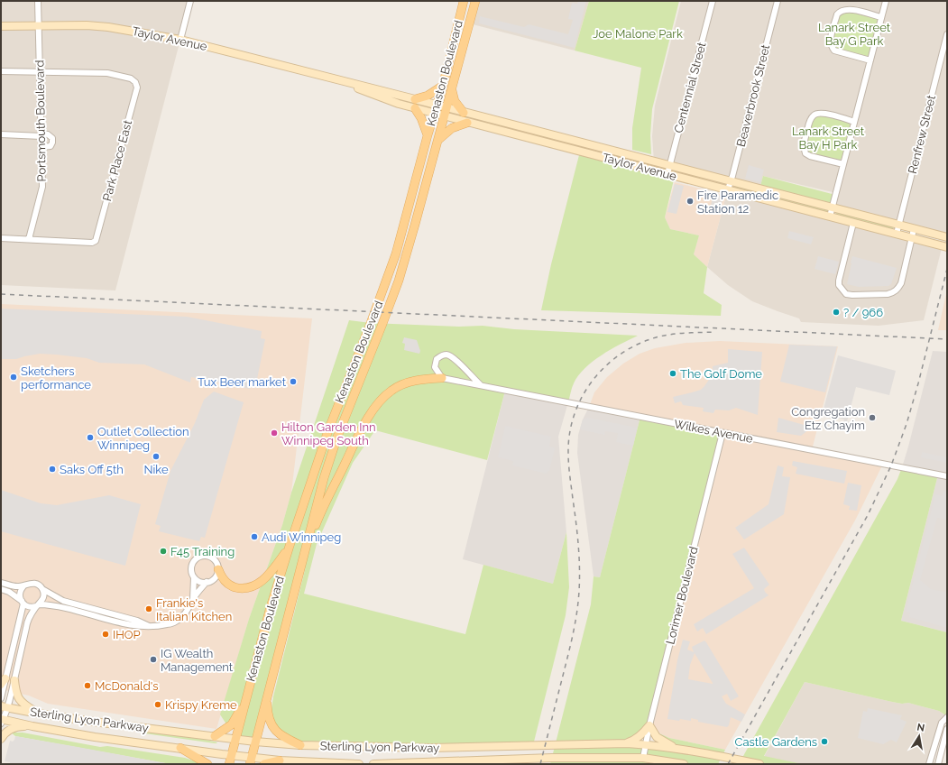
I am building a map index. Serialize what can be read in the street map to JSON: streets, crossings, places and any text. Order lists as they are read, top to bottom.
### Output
{
  "streets": {
    "main road": ["Taylor Avenue", "Kenaston Boulevard", "Sterling Lyon Parkway"],
    "street": [
      "Centennial Street",
      "Beaverbrook Street",
      "Portsmouth Boulevard",
      "Renfrew Street",
      "Park Place East",
      "Wilkes Avenue",
      "Lorimer Boulevard"
    ]
  },
  "crossings": [
    ["Taylor Avenue", "Kenaston Boulevard"],
    ["Taylor Avenue", "Centennial Street"],
    ["Taylor Avenue", "Beaverbrook Street"],
    ["Taylor Avenue", "Portsmouth Boulevard"],
    ["Taylor Avenue", "Renfrew Street"],
    ["Kenaston Boulevard", "Sterling Lyon Parkway"],
    ["Portsmouth Boulevard", "Park Place East"],
    ["Wilkes Avenue", "Lorimer Boulevard"],
    ["Lorimer Boulevard", "Sterling Lyon Parkway"]
  ],
  "parks": ["Lanark Street Bay G Park", "Joe Malone Park", "Lanark Street Bay H Park"],
  "places": [
    "Fire Paramedic Station 12",
    "? / 966",
    "The Golf Dome",
    "Sketchers performance",
    "Tux Beer market",
    "Congregation Etz Chayim",
    "Hilton Garden Inn Winnipeg South",
    "Outlet Collection Winnipeg",
    "Nike",
    "Saks Off 5th",
    "Audi Winnipeg",
    "F45 Training",
    "Frankie's Italian Kitchen",
    "IHOP",
    "IG Wealth Management",
    "McDonald's",
    "Krispy Kreme",
    "Castle Gardens"
  ],
  "north": "top"
}
